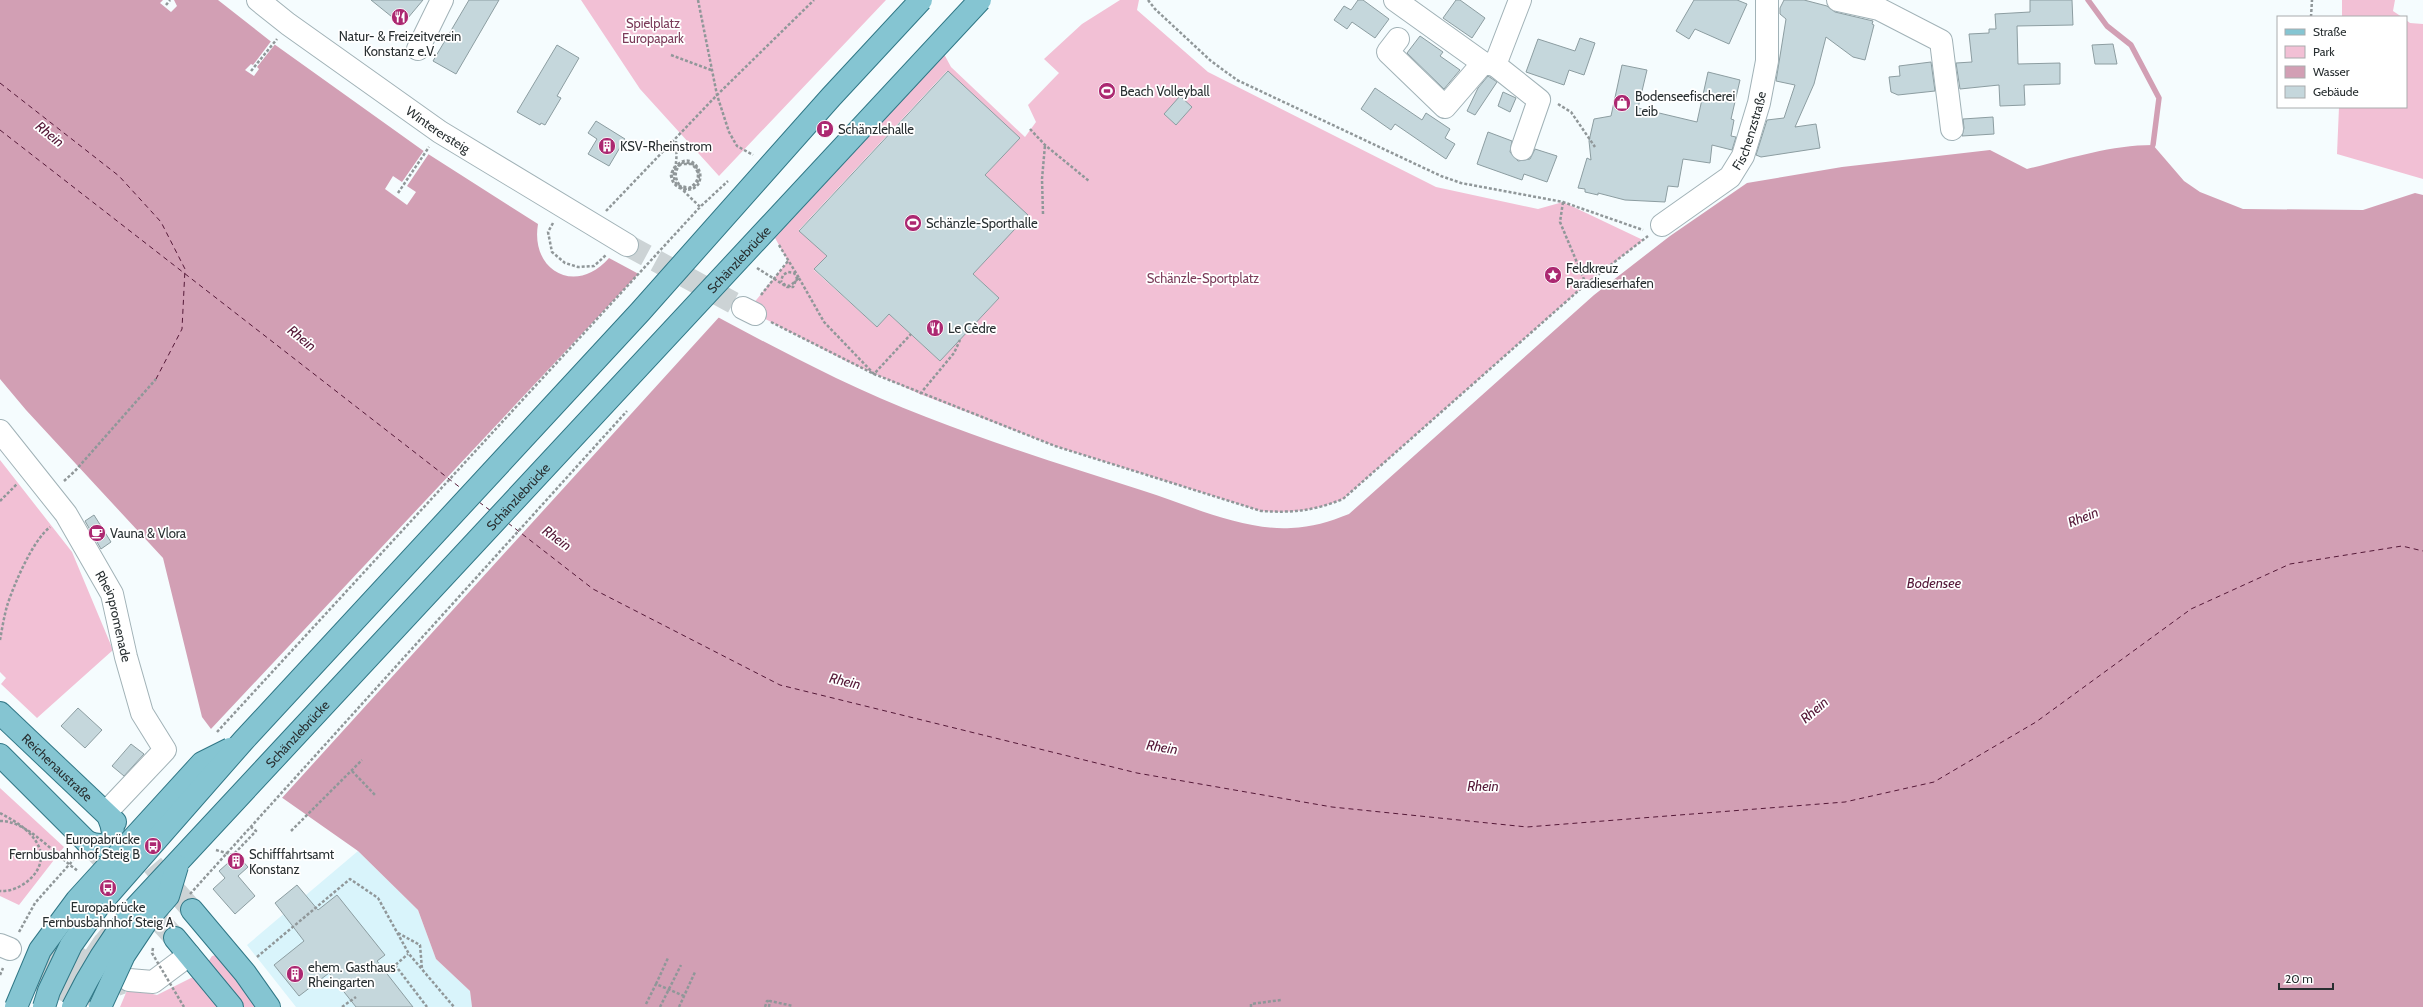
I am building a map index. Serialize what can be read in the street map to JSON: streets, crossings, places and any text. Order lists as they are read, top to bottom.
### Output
{
  "streets": {
    "main road": ["Schänzlebrücke", "Reichenaustraße"],
    "street": ["Winterersteig", "Fischenzstraße", "Rheinpromenade"]
  },
  "crossings": [
    ["Rheinpromenade", "Reichenaustraße"]
  ],
  "water": ["Rhein", "Bodensee"],
  "parks": ["Spielplatz Europapark", "Schänzle-Sportplatz"],
  "places": {
    "restaurant": ["Natur- & Freizeitverein Konstanz e.V.", "Le Cèdre"],
    "sports": ["Beach Volleyball", "Schänzle-Sporthalle"],
    "shop": ["Bodenseefischerei Leib"],
    "parking": ["Schänzlehalle"],
    "building": ["KSV-Rheinstrom", "Schifffahrtsamt Konstanz", "ehem. Gasthaus Rheingarten"],
    "place": ["Feldkreuz Paradieserhafen"],
    "cafe": ["Vauna & Vlora"],
    "bus stop": ["Europabrücke Fernbusbahnhof Steig B", "Europabrücke Fernbusbahnhof Steig A"]
  },
  "legend": [
    "Straße",
    "Park",
    "Wasser",
    "Gebäude"
  ],
  "scale_bar": "20 m"
}
